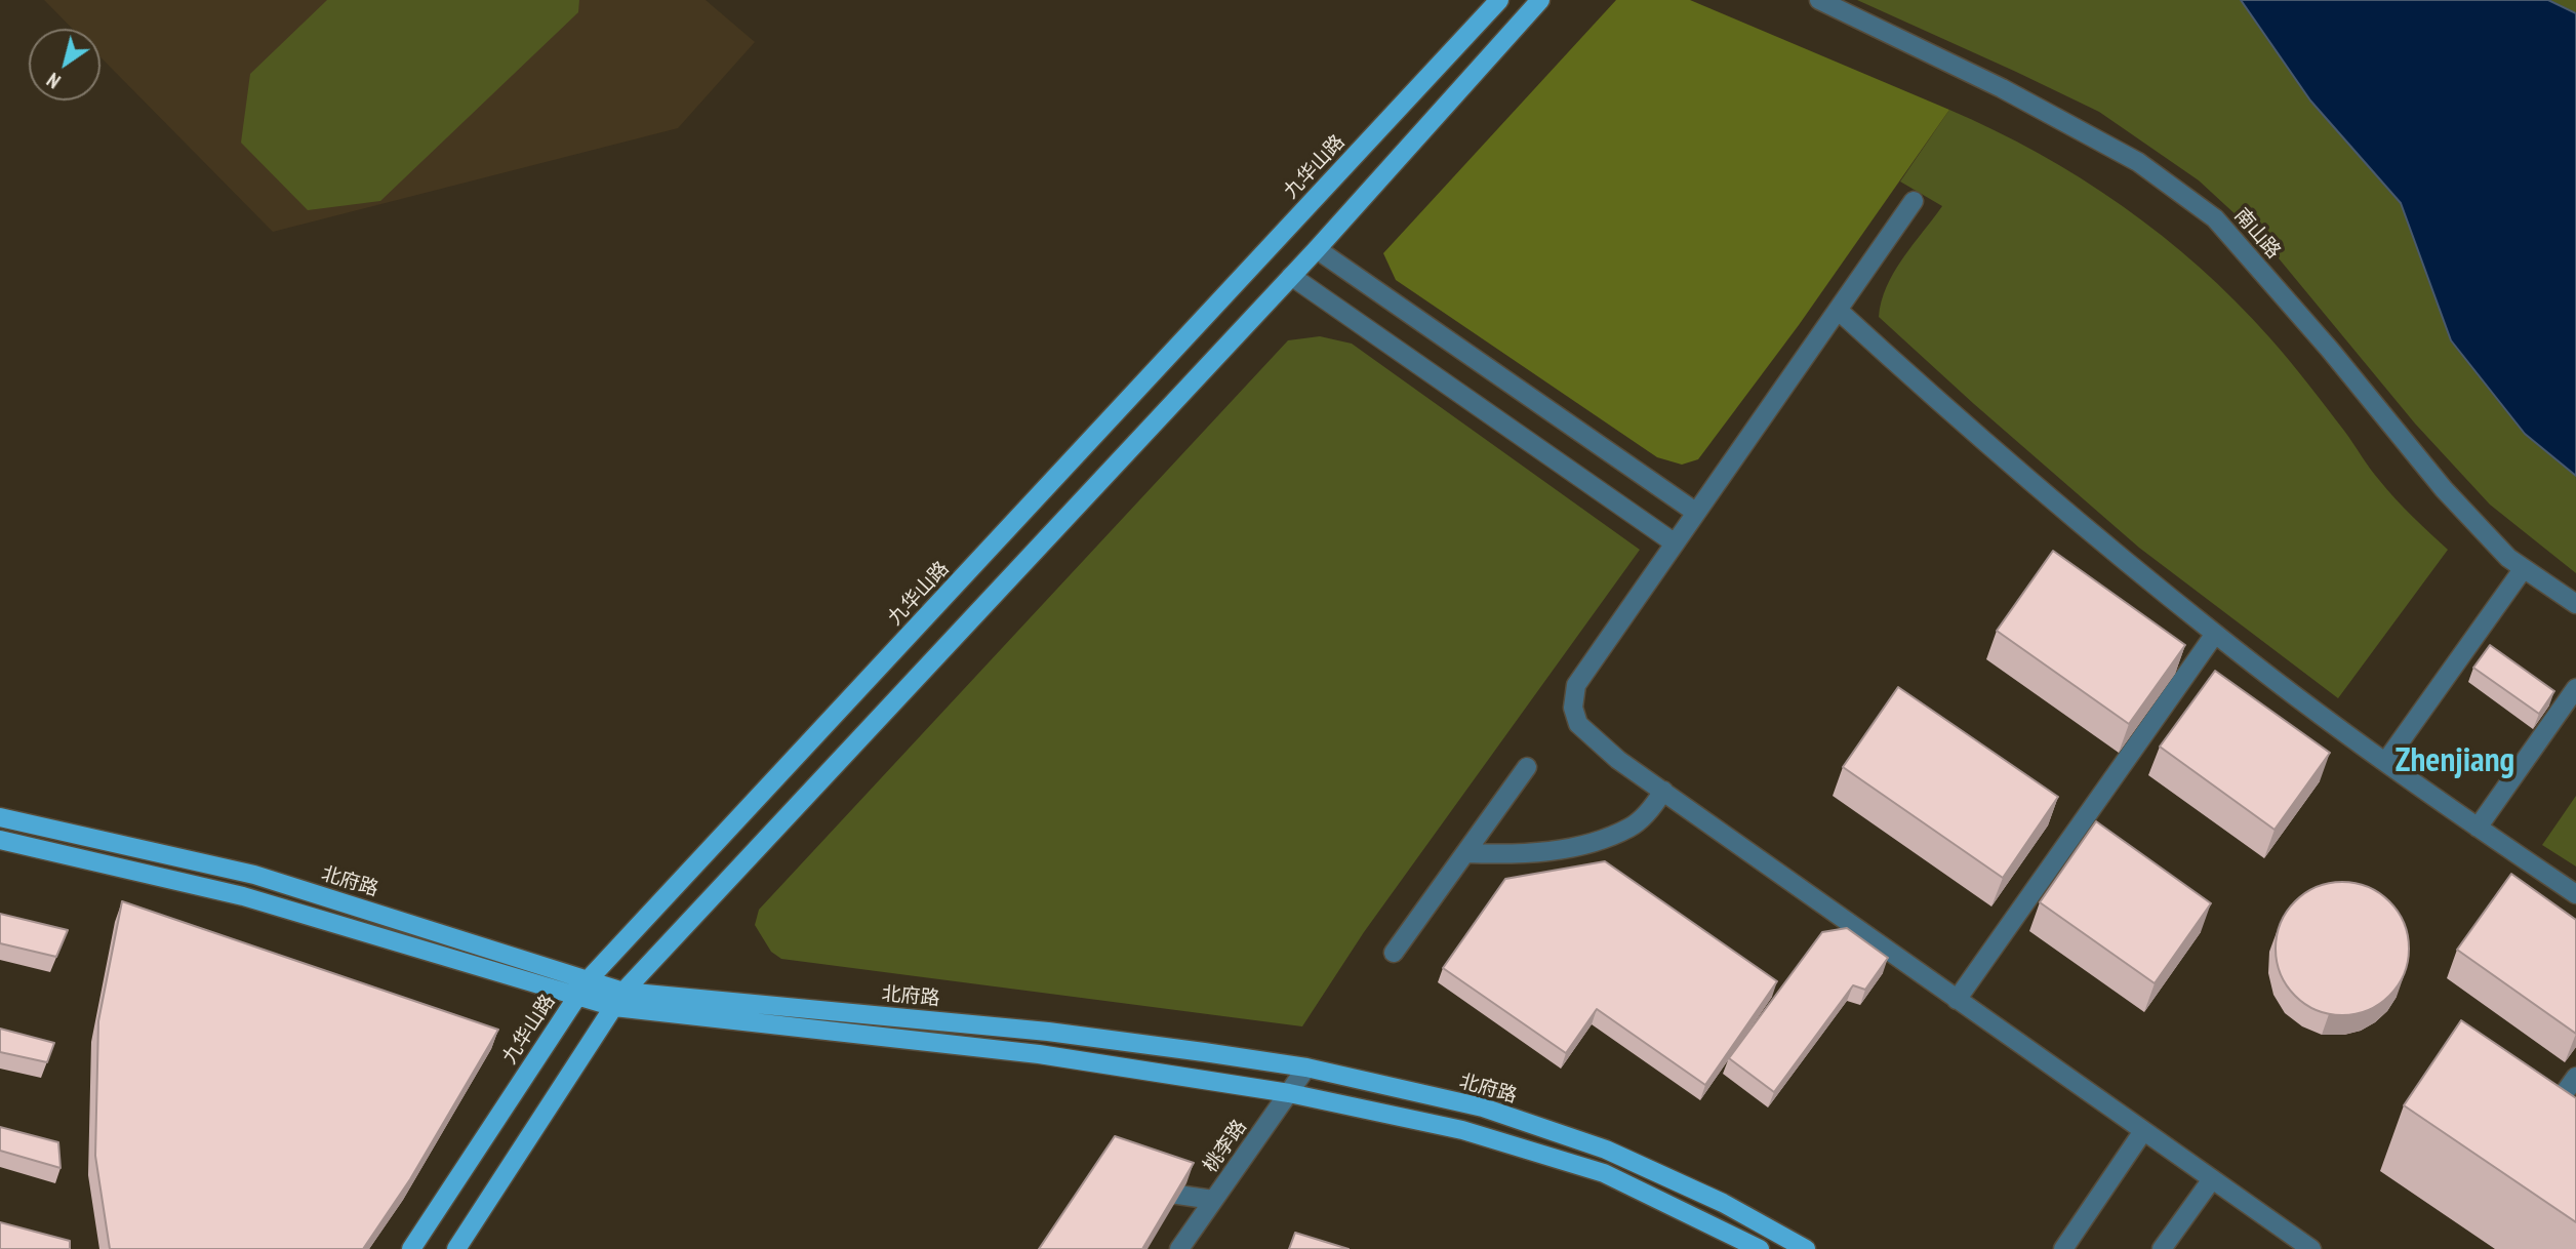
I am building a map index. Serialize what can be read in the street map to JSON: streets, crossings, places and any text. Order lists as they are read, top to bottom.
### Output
{
  "streets": {
    "main road": ["九华山路", "北府路"],
    "street": ["南山路", "桃李路"]
  },
  "crossings": [
    ["九华山路", "北府路"],
    ["北府路", "桃李路"]
  ],
  "districts": ["Zhenjiang"],
  "north": "bottom left"
}
